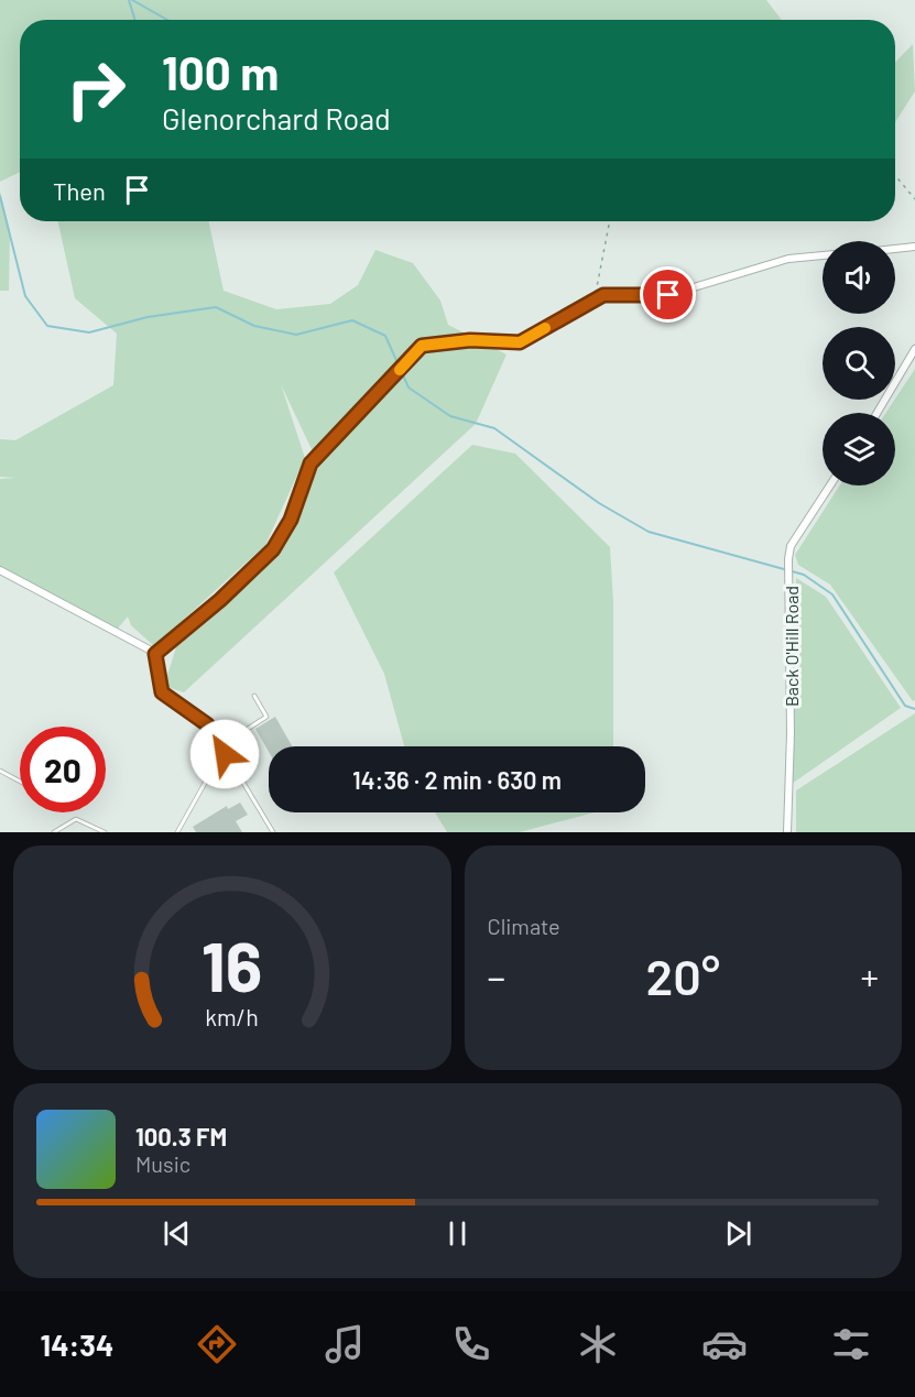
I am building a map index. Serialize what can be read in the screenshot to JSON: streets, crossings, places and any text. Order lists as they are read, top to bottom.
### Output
{
  "streets": {
    "street": ["Back O'Hill Road"]
  },
  "page": {
    "turn": ["100 m", "Glenorchard Road"],
    "then": "Then",
    "limit": "20",
    "trip": "14:36 · 2 min · 630 m",
    "tile": "Climate",
    "heat": ["−", "20°", "+"],
    "song": ["100.3 FM", "Music"],
    "tabs": "14:34",
    "gauge": ["16", "km/h"]
  }
}
